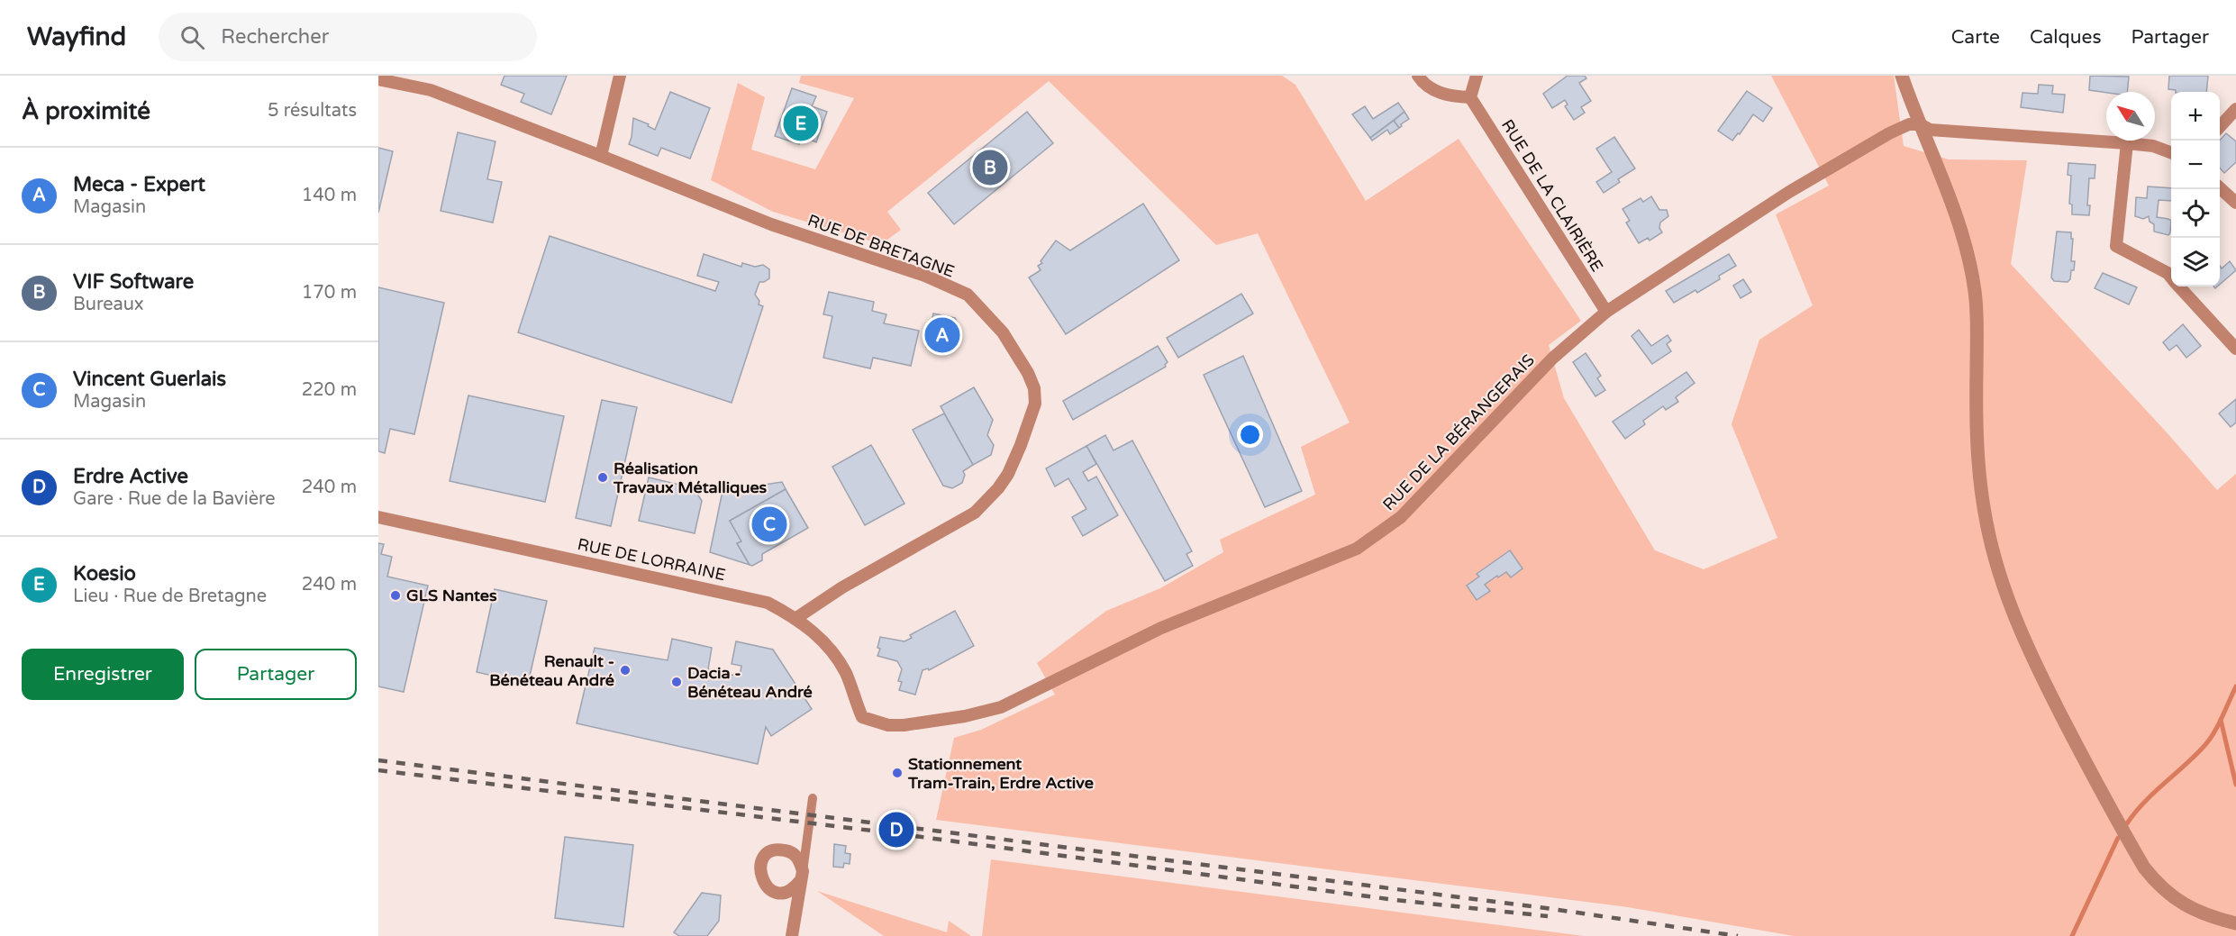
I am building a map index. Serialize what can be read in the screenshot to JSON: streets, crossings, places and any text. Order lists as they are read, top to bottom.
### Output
{
  "streets": {
    "street": [
      "RUE DE LA CLAIRIÈRE",
      "RUE DE BRETAGNE",
      "RUE DE LA BÉRANGERAIS",
      "RUE DE LORRAINE"
    ]
  },
  "crossings": [
    ["RUE DE LA CLAIRIÈRE", "RUE DE LA BÉRANGERAIS"],
    ["RUE DE BRETAGNE", "RUE DE LORRAINE"],
    ["RUE DE LA BÉRANGERAIS", "RUE DE LORRAINE"]
  ],
  "places": [
    "Réalisation Travaux Métalliques",
    "GLS Nantes",
    "Renault - Bénéteau André",
    "Dacia - Bénéteau André",
    "Stationnement Tram-Train, Erdre Active"
  ],
  "north": "top left",
  "page": {
    "header": "Wayfind",
    "search": "Rechercher",
    "nav": ["Carte", "Calques", "Partager"],
    "heading": ["À proximité", "5 résultats"],
    "map_buttons": ["+", "−"],
    "pins": [
      "E",
      "B",
      "A",
      "C",
      "D"
    ],
    "list": [
      {
        "mark": "A",
        "name": "Meca - Expert",
        "note": "Magasin",
        "value": "140 m"
      },
      {
        "mark": "B",
        "name": "VIF Software",
        "note": "Bureaux",
        "value": "170 m"
      },
      {
        "mark": "C",
        "name": "Vincent Guerlais",
        "note": "Magasin",
        "value": "220 m"
      },
      {
        "mark": "D",
        "name": "Erdre Active",
        "note": "Gare · Rue de la Bavière",
        "value": "240 m"
      },
      {
        "mark": "E",
        "name": "Koesio",
        "note": "Lieu · Rue de Bretagne",
        "value": "240 m"
      }
    ],
    "buttons": ["Enregistrer", "Partager"]
  }
}
